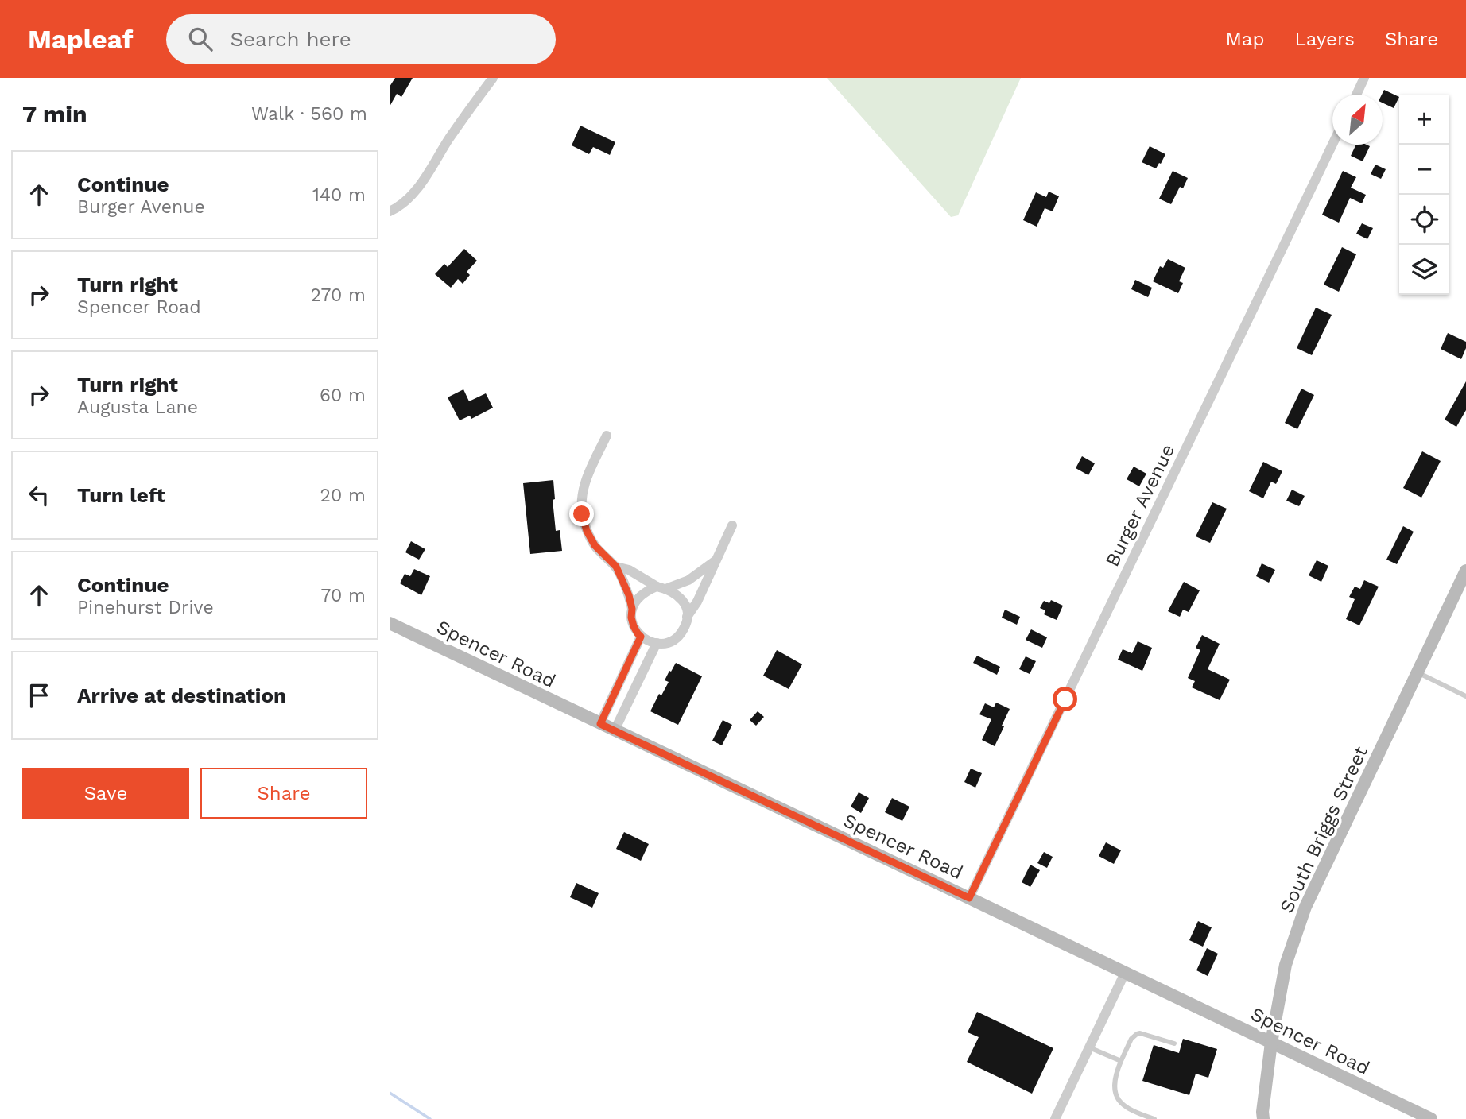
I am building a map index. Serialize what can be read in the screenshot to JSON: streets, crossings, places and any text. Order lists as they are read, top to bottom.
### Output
{
  "streets": {
    "street": ["Burger Avenue", "Spencer Road", "South Briggs Street"]
  },
  "crossings": [
    ["Burger Avenue", "Spencer Road"],
    ["Spencer Road", "South Briggs Street"]
  ],
  "north": "top right",
  "page": {
    "header": "Mapleaf",
    "search": "Search here",
    "nav": ["Map", "Layers", "Share"],
    "heading": ["7 min", "Walk · 560 m"],
    "map_buttons": ["+", "−"],
    "list": [
      ["Continue", "Burger Avenue", "140 m"],
      ["Turn right", "Spencer Road", "270 m"],
      ["Turn right", "Augusta Lane", "60 m"],
      ["Turn left", "20 m"],
      ["Continue", "Pinehurst Drive", "70 m"],
      "Arrive at destination"
    ],
    "buttons": ["Save", "Share"]
  }
}
